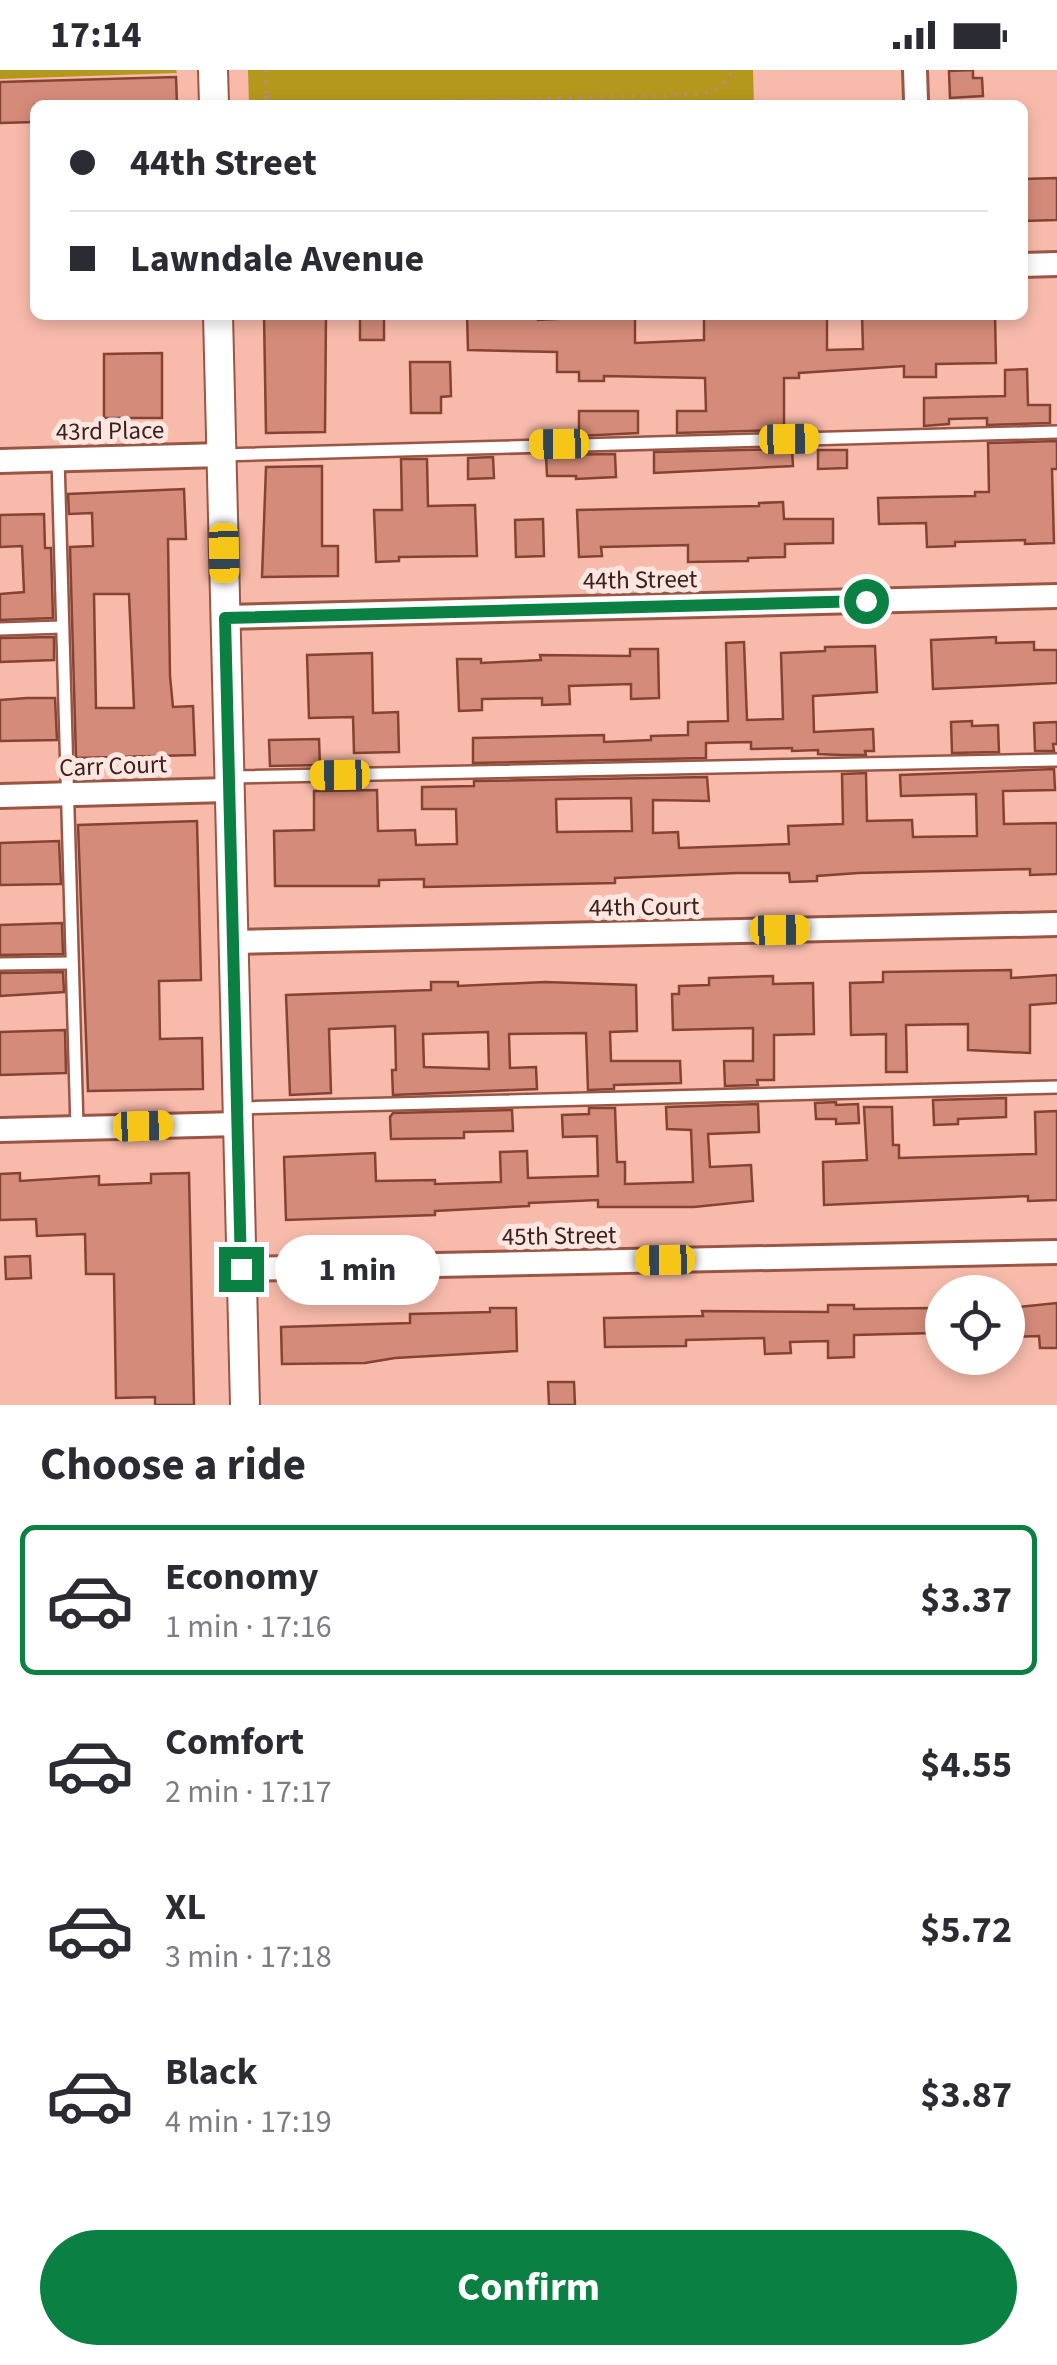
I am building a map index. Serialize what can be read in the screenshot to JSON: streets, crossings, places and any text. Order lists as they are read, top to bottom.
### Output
{
  "streets": {
    "street": [
      "43rd Place",
      "44th Street",
      "Carr Court",
      "44th Court",
      "45th Street"
    ]
  },
  "page": {
    "status": "17:14",
    "banner": ["44th Street", "Lawndale Avenue"],
    "bubble": "1 min",
    "heading": "Choose a ride",
    "list": [
      {
        "name": "Economy",
        "note": "1 min · 17:16",
        "value": "$3.37"
      },
      {
        "name": "Comfort",
        "note": "2 min · 17:17",
        "value": "$4.55"
      },
      {
        "name": "XL",
        "note": "3 min · 17:18",
        "value": "$5.72"
      },
      {
        "name": "Black",
        "note": "4 min · 17:19",
        "value": "$3.87"
      }
    ],
    "buttons": "Confirm"
  }
}
